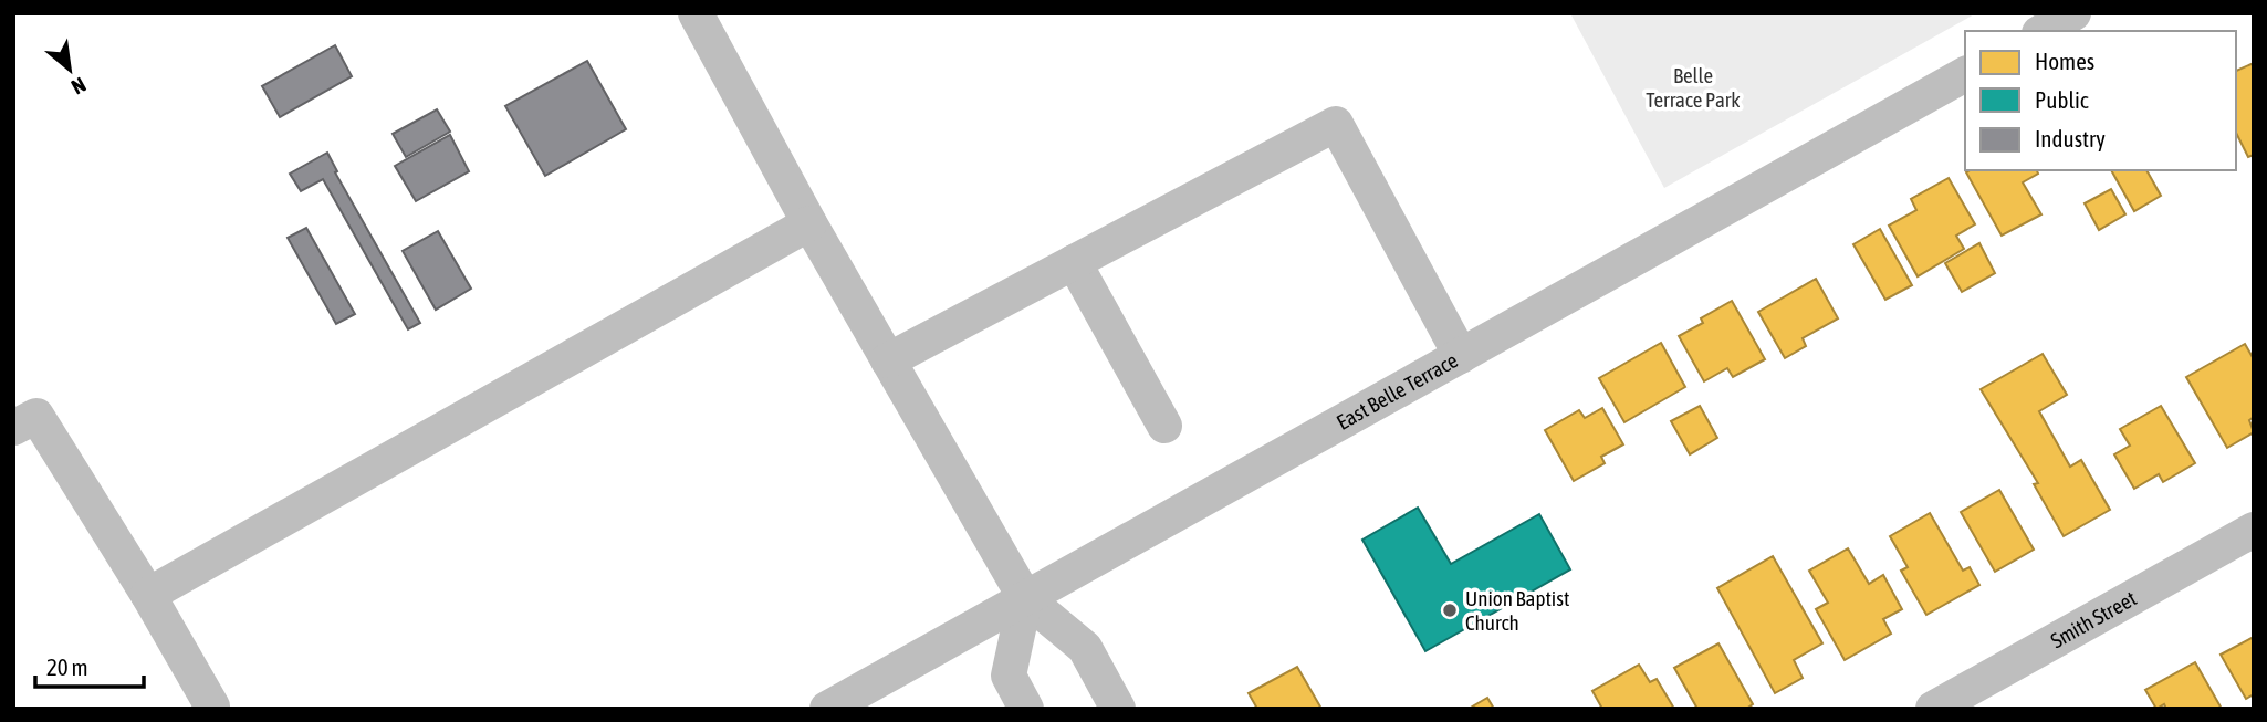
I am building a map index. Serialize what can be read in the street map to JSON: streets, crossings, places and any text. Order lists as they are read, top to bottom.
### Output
{
  "streets": {
    "street": ["East Belle Terrace", "Smith Street"]
  },
  "parks": ["Belle Terrace Park"],
  "places": ["Union Baptist Church"],
  "legend": ["Homes", "Public", "Industry"],
  "scale_bar": "20 m",
  "north": "bottom right"
}
